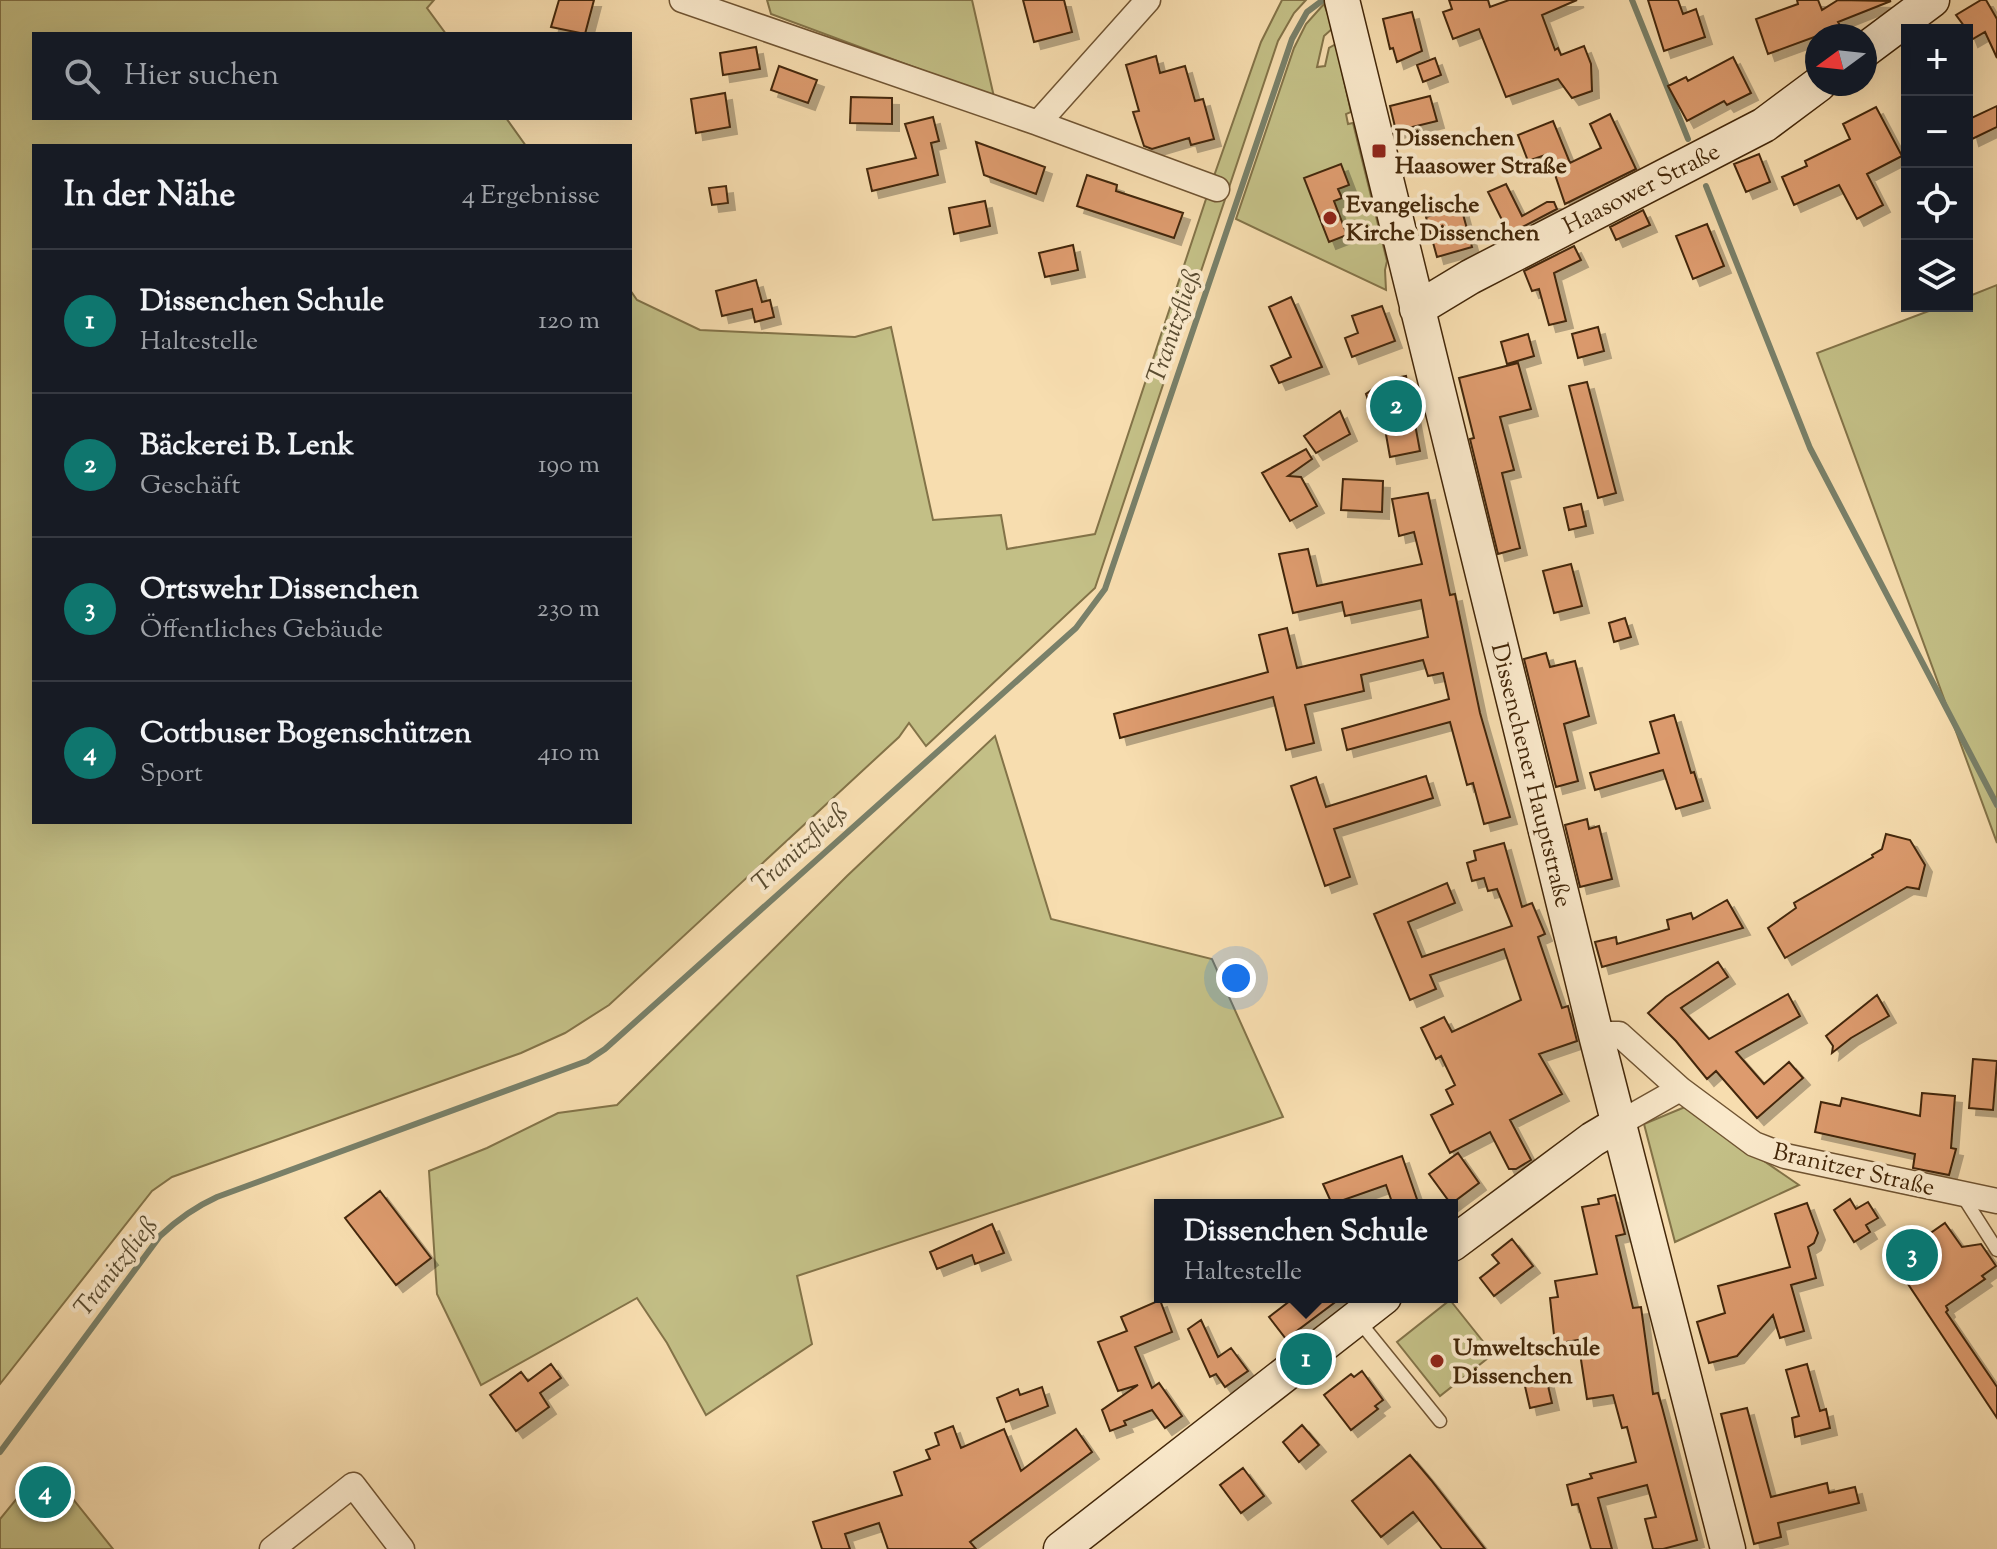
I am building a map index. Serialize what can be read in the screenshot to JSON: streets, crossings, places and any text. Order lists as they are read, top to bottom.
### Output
{
  "streets": {
    "main road": ["Haasower Straße", "Dissenchener Hauptstraße"],
    "street": ["Branitzer Straße"]
  },
  "crossings": [
    ["Haasower Straße", "Dissenchener Hauptstraße"],
    ["Dissenchener Hauptstraße", "Branitzer Straße"]
  ],
  "water": ["Tranitzfließ"],
  "places": {
    "transit": ["Dissenchen Haasower Straße"],
    "other": ["Evangelische Kirche Dissenchen", "Umweltschule Dissenchen"]
  },
  "north": "left",
  "page": {
    "map_buttons": ["+", "−"],
    "search": "Hier suchen",
    "heading": ["In der Nähe", "4 Ergebnisse"],
    "list": [
      {
        "mark": "1",
        "name": "Dissenchen Schule",
        "note": "Haltestelle",
        "value": "120 m"
      },
      {
        "mark": "2",
        "name": "Bäckerei B. Lenk",
        "note": "Geschäft",
        "value": "190 m"
      },
      {
        "mark": "3",
        "name": "Ortswehr Dissenchen",
        "note": "Öffentliches Gebäude",
        "value": "230 m"
      },
      {
        "mark": "4",
        "name": "Cottbuser Bogenschützen",
        "note": "Sport",
        "value": "410 m"
      }
    ],
    "pins": [
      "2",
      "3",
      "1",
      "4"
    ],
    "popup": ["Dissenchen Schule", "Haltestelle"]
  }
}
